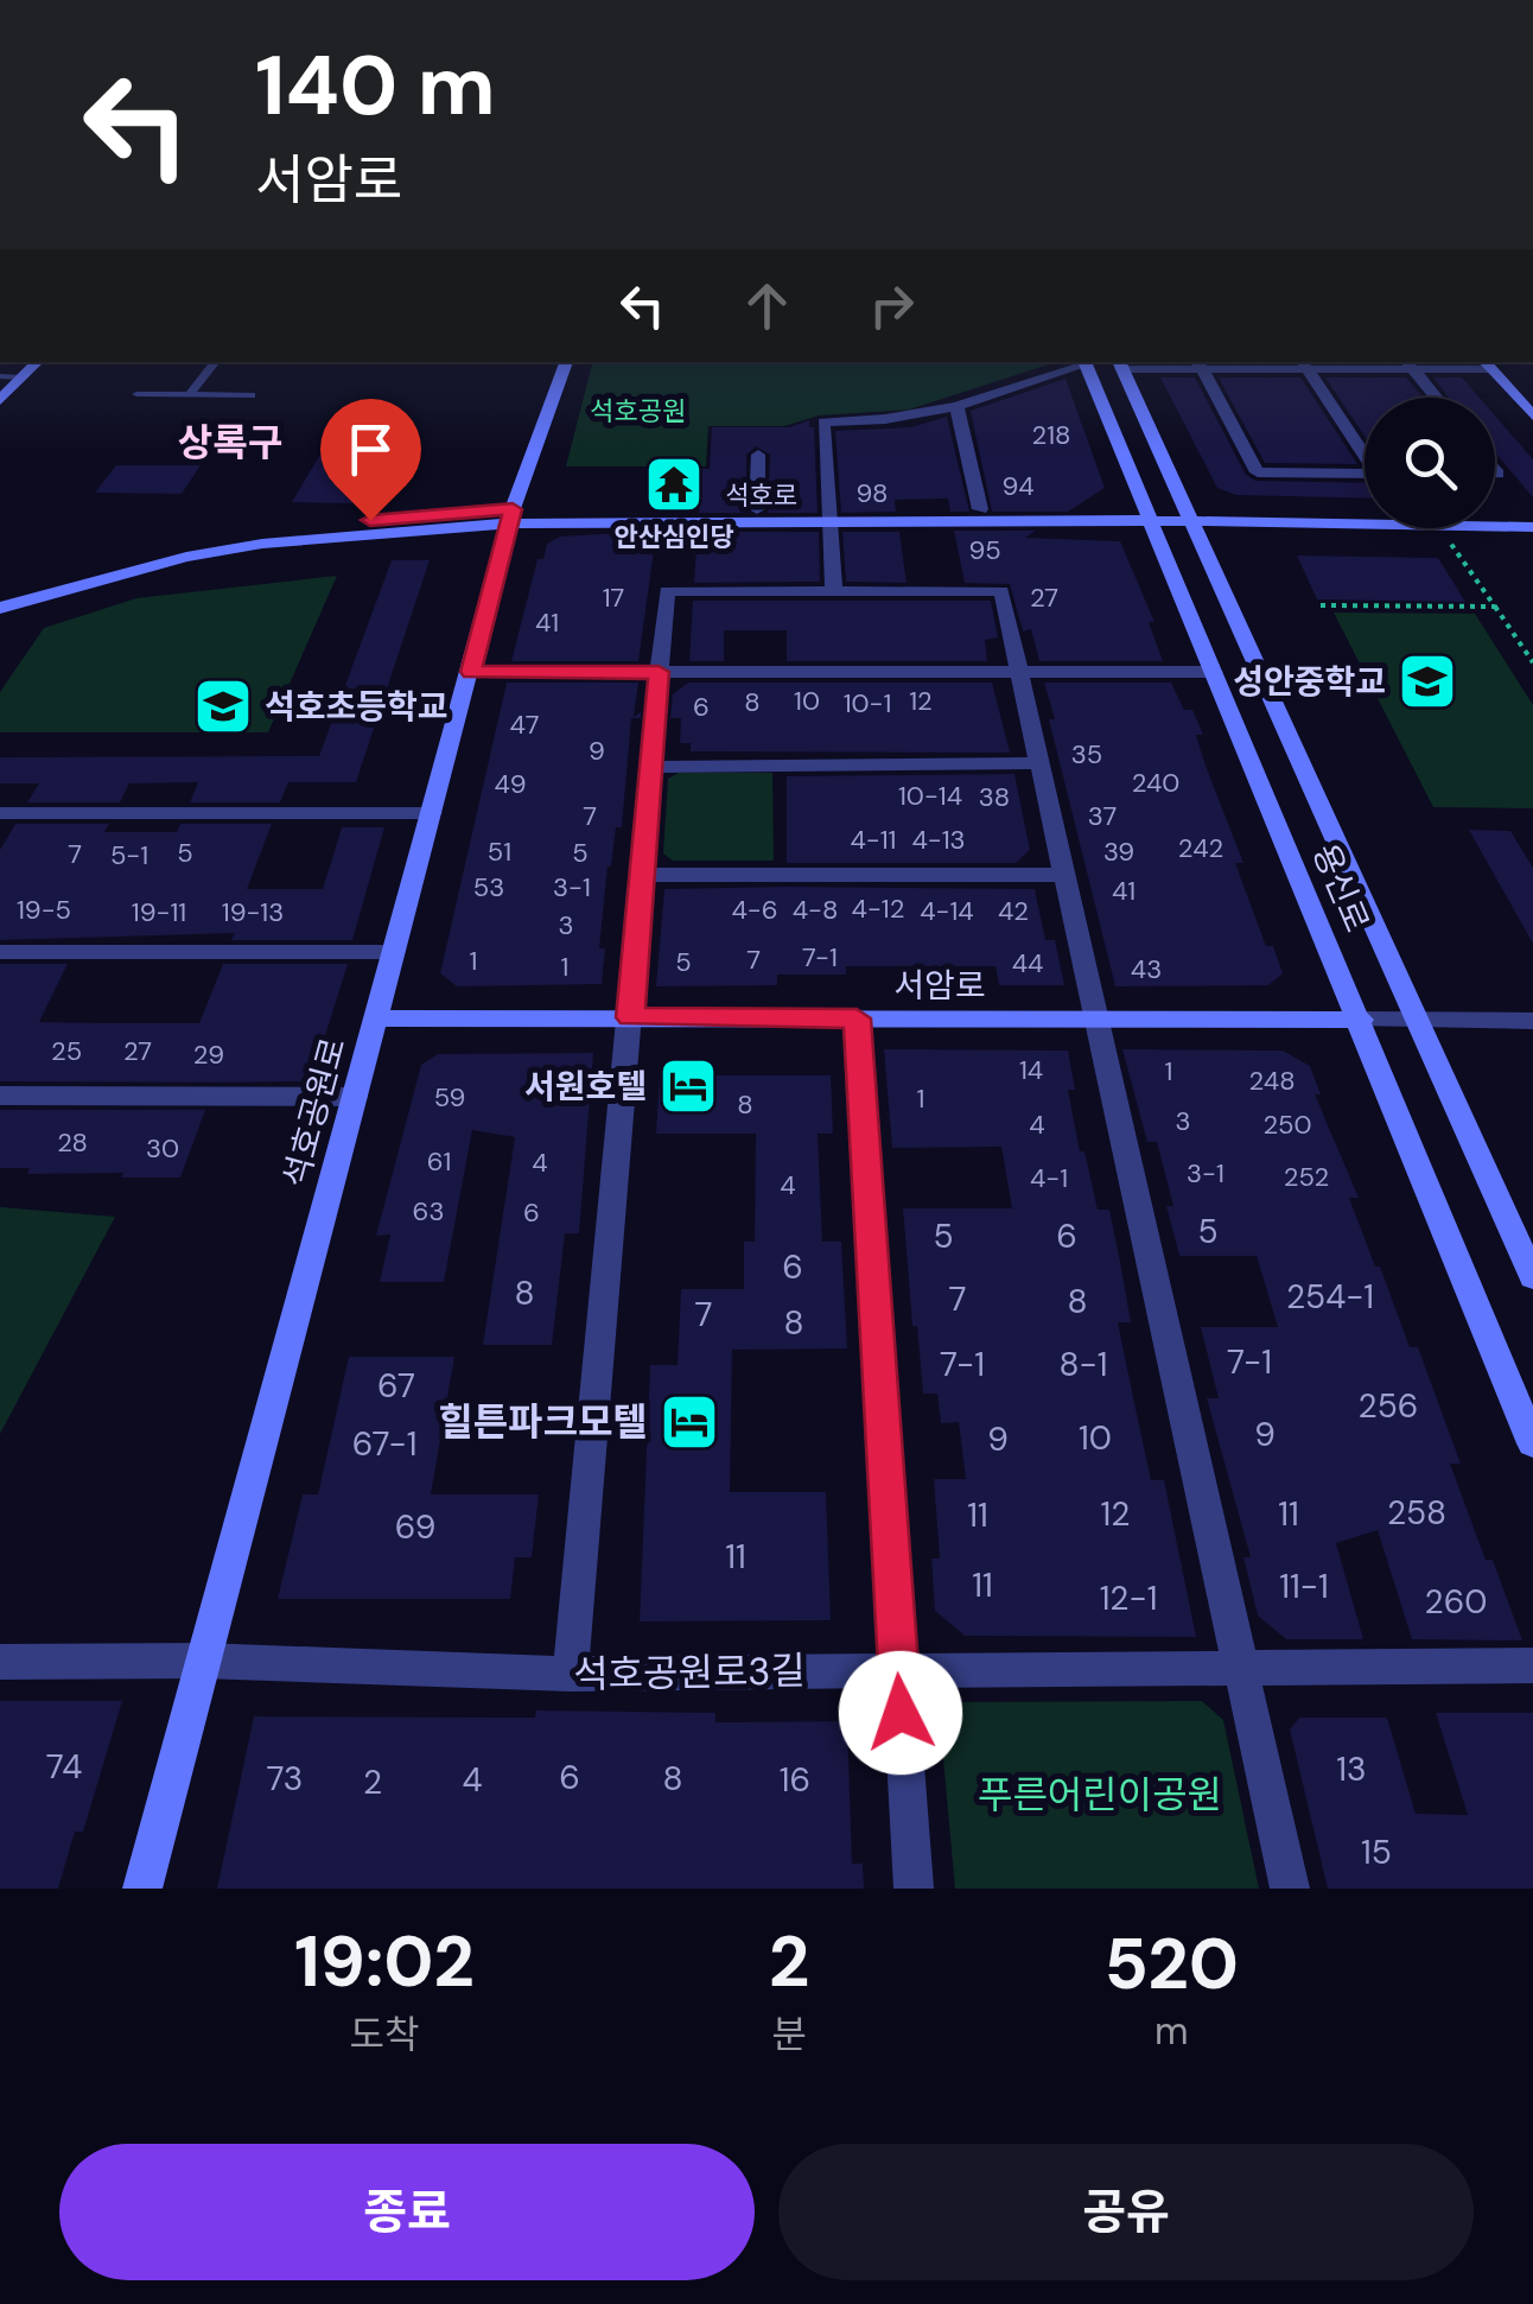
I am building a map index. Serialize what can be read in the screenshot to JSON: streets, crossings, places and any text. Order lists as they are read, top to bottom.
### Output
{
  "streets": {
    "main road": [
      "석호로",
      "용신로",
      "서암로",
      "석호공원로"
    ],
    "street": ["석호공원로3길"]
  },
  "crossings": [
    ["석호로", "용신로"],
    ["석호로", "석호공원로"],
    ["용신로", "서암로"],
    ["서암로", "석호공원로"],
    ["석호공원로", "석호공원로3길"]
  ],
  "districts": ["상록구"],
  "parks": ["석호공원", "푸른어린이공원"],
  "places": {
    "temple": ["안산심인당"],
    "school or university": ["성안중학교", "석호초등학교"],
    "hotel": ["서원호텔", "힐튼파크모텔"]
  },
  "house_numbers": [
    "218",
    "94",
    "98",
    "95",
    "17",
    "27",
    "41",
    "10",
    "12",
    "8",
    "10-1",
    "6",
    "47",
    "9",
    "35",
    "240",
    "49",
    "10-14",
    "38",
    "7",
    "37",
    "4-11",
    "4-13",
    "242",
    "51",
    "39",
    "5",
    "5",
    "7",
    "5-1",
    "53",
    "3-1",
    "41",
    "4-12",
    "19-5",
    "4-6",
    "4-8",
    "4-14",
    "42",
    "19-11",
    "19-13",
    "3",
    "7-1",
    "7",
    "1",
    "5",
    "44",
    "1",
    "43",
    "25",
    "27",
    "29",
    "14",
    "1",
    "248",
    "59",
    "1",
    "8",
    "3",
    "4",
    "250",
    "28",
    "30",
    "61",
    "4",
    "3-1",
    "252",
    "4-1",
    "4",
    "63",
    "6",
    "5",
    "5",
    "6",
    "6",
    "8",
    "254-1",
    "7",
    "8",
    "7",
    "8",
    "7-1",
    "7-1",
    "8-1",
    "67",
    "256",
    "9",
    "10",
    "9",
    "67-1",
    "258",
    "12",
    "11",
    "11",
    "69",
    "11",
    "11",
    "11-1",
    "12-1",
    "260",
    "74",
    "13",
    "6",
    "73",
    "8",
    "4",
    "16",
    "2",
    "15"
  ],
  "page": {
    "turn": ["140 m", "서암로"],
    "eta": [
      "19:02",
      "도착",
      "2",
      "분",
      "520",
      "m"
    ],
    "buttons": ["종료", "공유"]
  }
}
